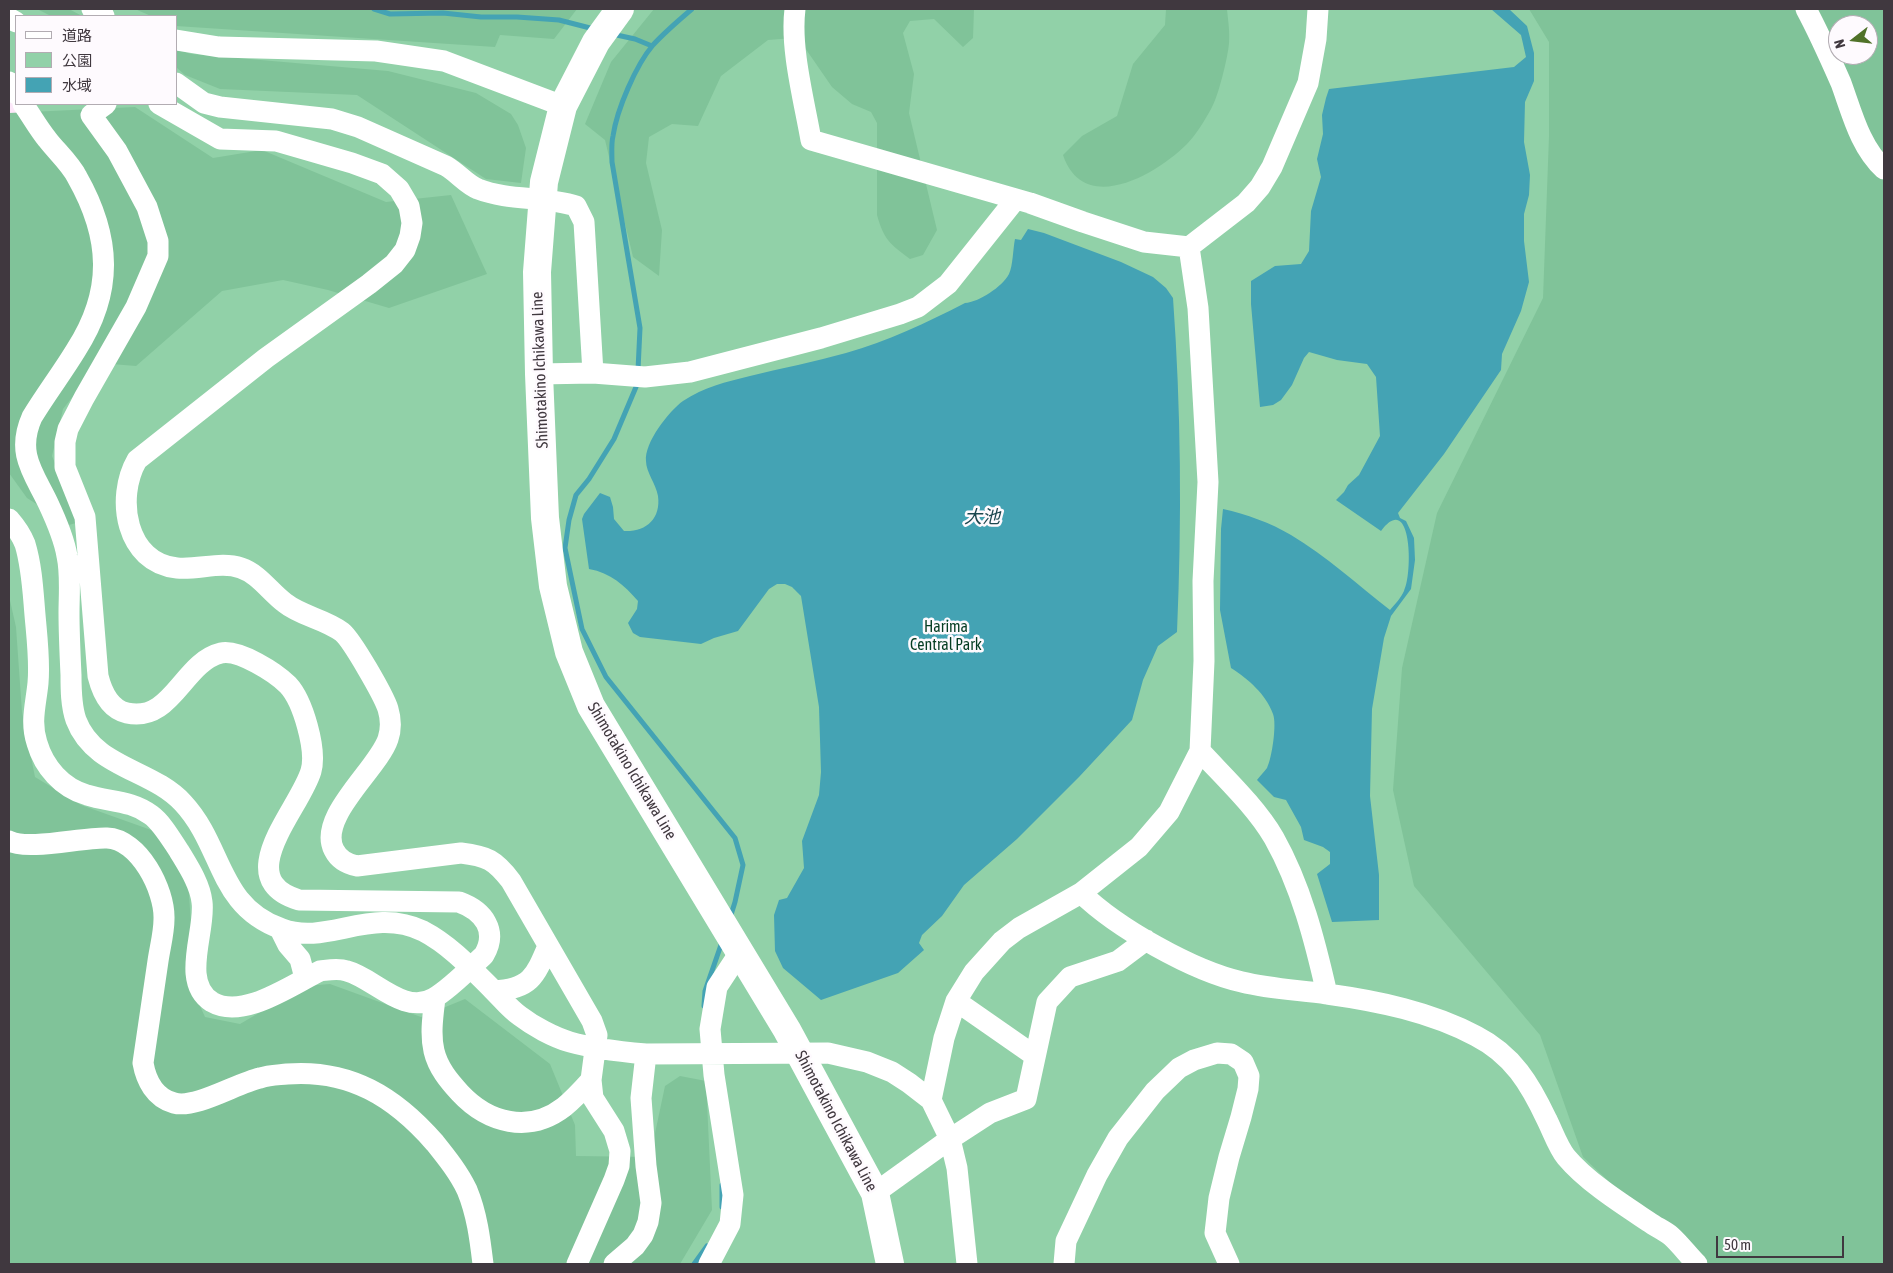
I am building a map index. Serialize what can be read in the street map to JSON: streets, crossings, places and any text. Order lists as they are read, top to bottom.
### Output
{
  "streets": {
    "main road": ["Shimotakino Ichikawa Line"]
  },
  "water": ["大池"],
  "parks": ["Harima Central Park"],
  "legend": ["道路", "公園", "水域"],
  "scale_bar": "50 m",
  "north": "left"
}
